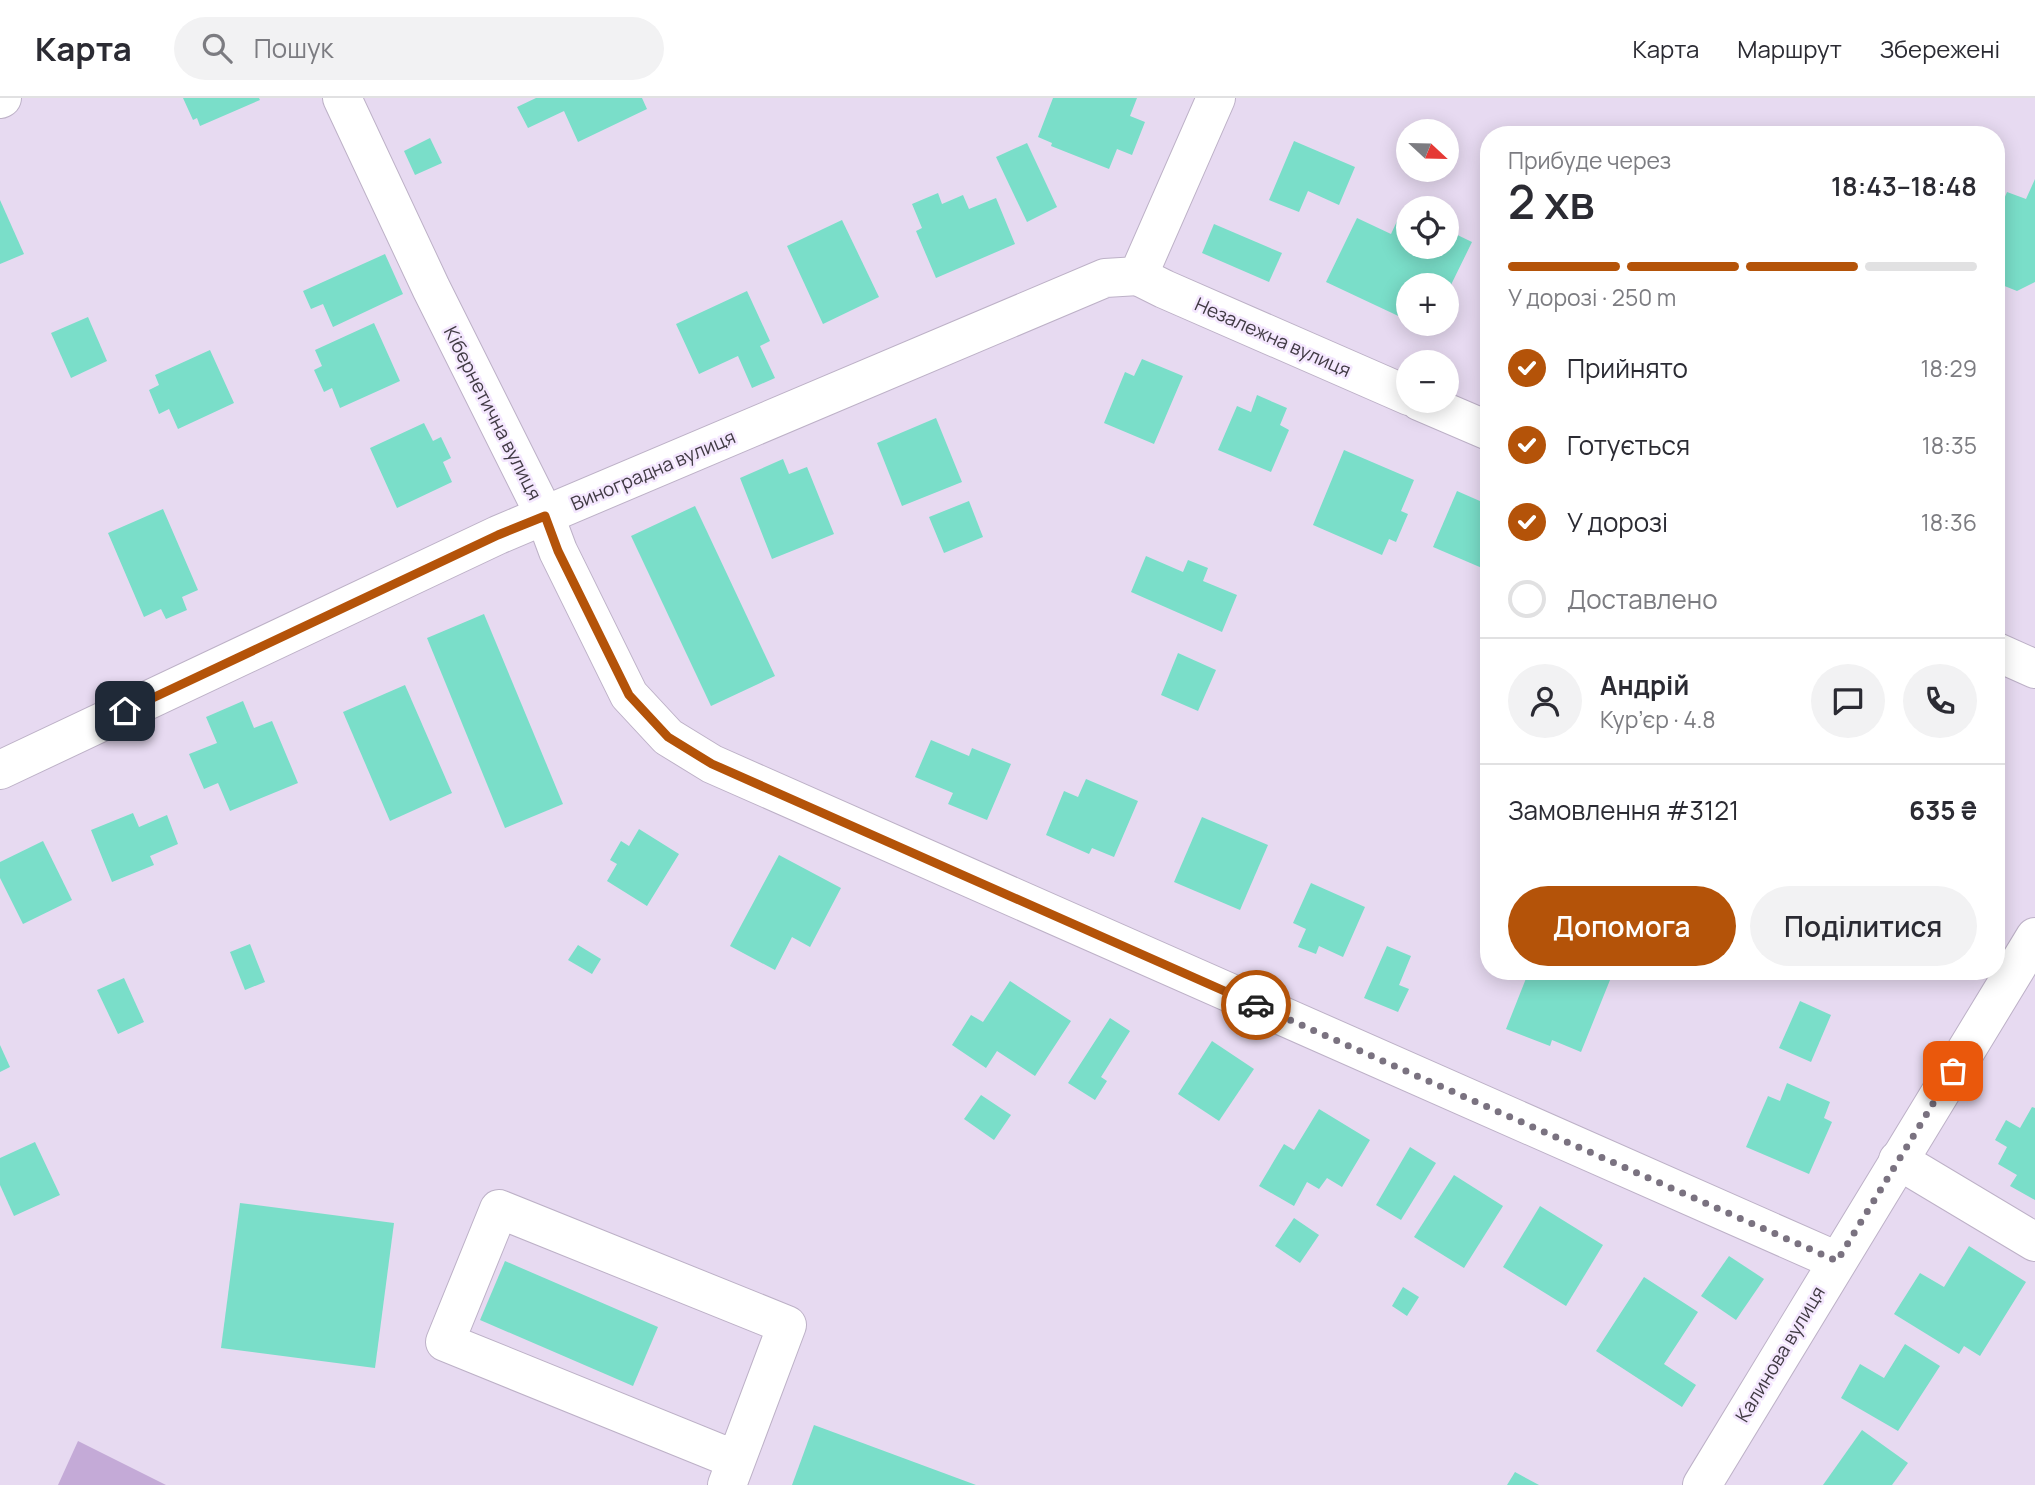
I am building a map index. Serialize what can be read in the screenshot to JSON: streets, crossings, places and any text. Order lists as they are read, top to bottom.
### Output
{
  "streets": {
    "street": [
      "Незалежна вулиця",
      "Кібернетична вулиця",
      "Виноградна вулиця",
      "Калинова вулиця"
    ]
  },
  "crossings": [
    ["Незалежна вулиця", "Виноградна вулиця"],
    ["Кібернетична вулиця", "Виноградна вулиця"],
    ["Кібернетична вулиця", "Калинова вулиця"]
  ],
  "north": "right",
  "page": {
    "header": "Карта",
    "search": "Пошук",
    "nav": ["Карта", "Маршрут", "Збережені"],
    "map_buttons": ["+", "−"],
    "heading": ["2 хв", "Прибуде через", "18:43–18:48"],
    "panel": [
      "Андрій",
      "Кур’єр · 4.8",
      "Замовлення #3121",
      "635 ₴"
    ],
    "bar": "У дорозі · 250 m",
    "list": [
      ["Прийнято", "18:29"],
      ["Готується", "18:35"],
      ["У дорозі", "18:36"],
      "Доставлено"
    ],
    "buttons": ["Допомога", "Поділитися"]
  }
}
